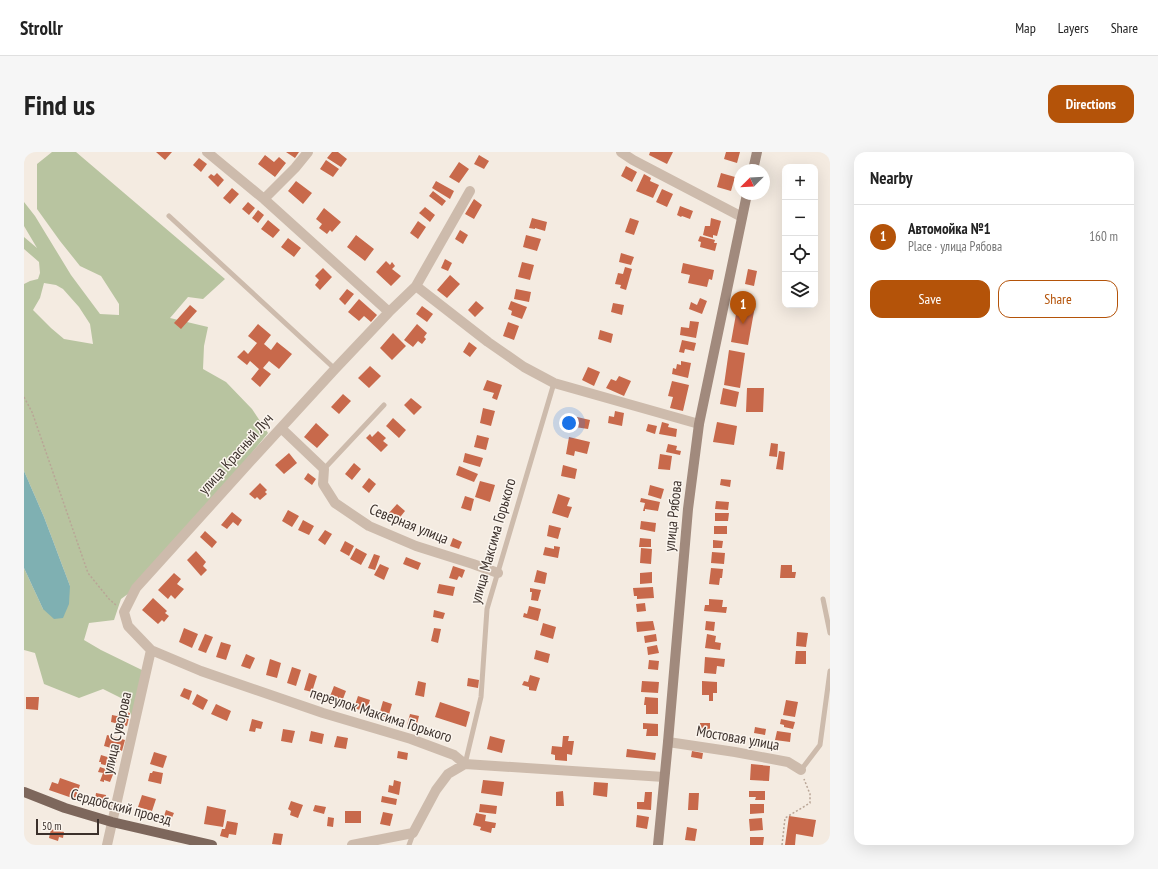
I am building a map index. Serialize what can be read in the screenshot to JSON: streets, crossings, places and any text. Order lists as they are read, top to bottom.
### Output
{
  "streets": {
    "main road": ["Сердобский проезд"],
    "street": [
      "улица Красный Луч",
      "улица Рябова",
      "Северная улица",
      "переулок Максима Горького",
      "улица Суворова",
      "Мостовая улица"
    ],
    "lane": ["улица Максима Горького"]
  },
  "crossings": [
    ["улица Красный Луч", "переулок Максима Горького"],
    ["улица Рябова", "Мостовая улица"],
    ["Северная улица", "улица Максима Горького"],
    ["улица Максима Горького", "переулок Максима Горького"],
    ["переулок Максима Горького", "улица Суворова"],
    ["улица Суворова", "Сердобский проезд"]
  ],
  "scale_bar": "50 m",
  "north": "bottom left",
  "page": {
    "header": "Strollr",
    "nav": ["Map", "Layers", "Share"],
    "buttons": [
      "Directions",
      ["Save", "Share"]
    ],
    "title": "Find us",
    "heading": "Nearby",
    "map_buttons": ["+", "−"],
    "list": [
      {
        "mark": "1",
        "name": "Автомойка №1",
        "note": "Place · улица Рябова",
        "value": "160 m"
      }
    ],
    "pins": "1",
    "scale": "50 m"
  }
}
